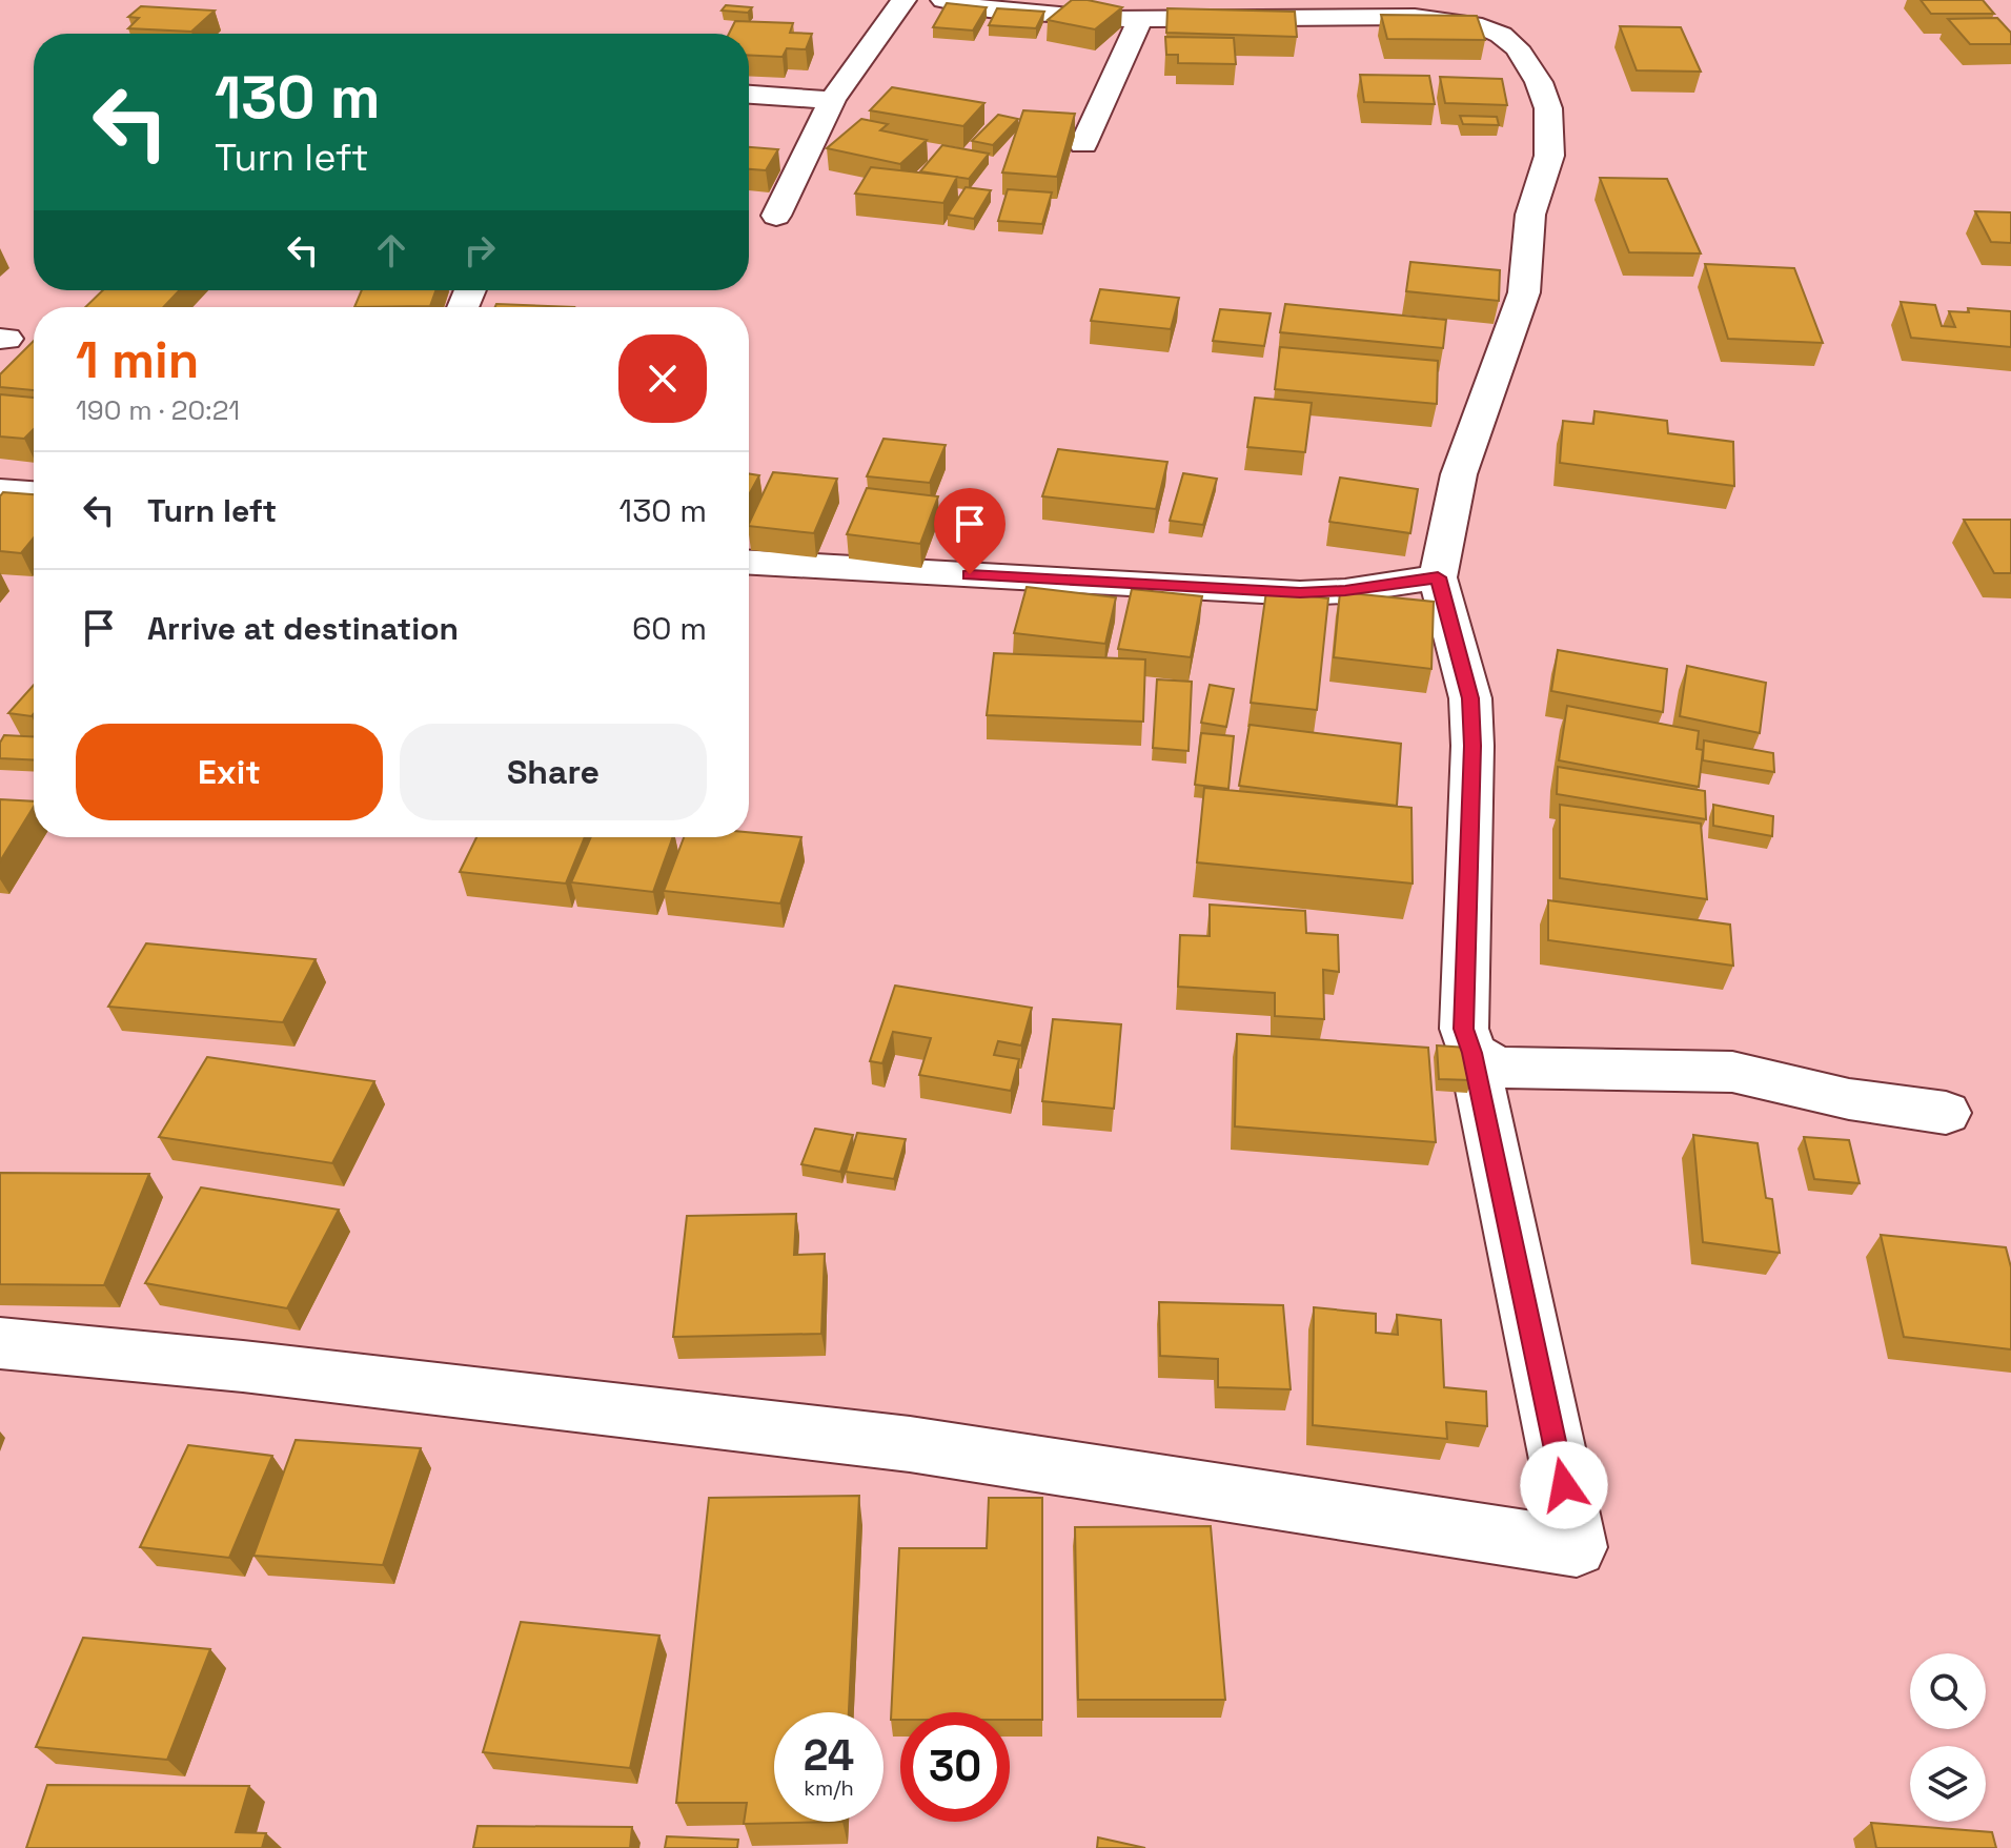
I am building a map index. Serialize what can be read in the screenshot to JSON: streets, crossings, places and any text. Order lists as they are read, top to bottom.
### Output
{
  "page": {
    "turn": ["130 m", "Turn left"],
    "heading": ["1 min", "190 m · 20:21"],
    "list": [
      {
        "name": "Turn left",
        "value": "130 m"
      },
      {
        "name": "Arrive at destination",
        "value": "60 m"
      }
    ],
    "buttons": ["Exit", "Share"],
    "speed": "24 km/h",
    "limit": "30"
  }
}
